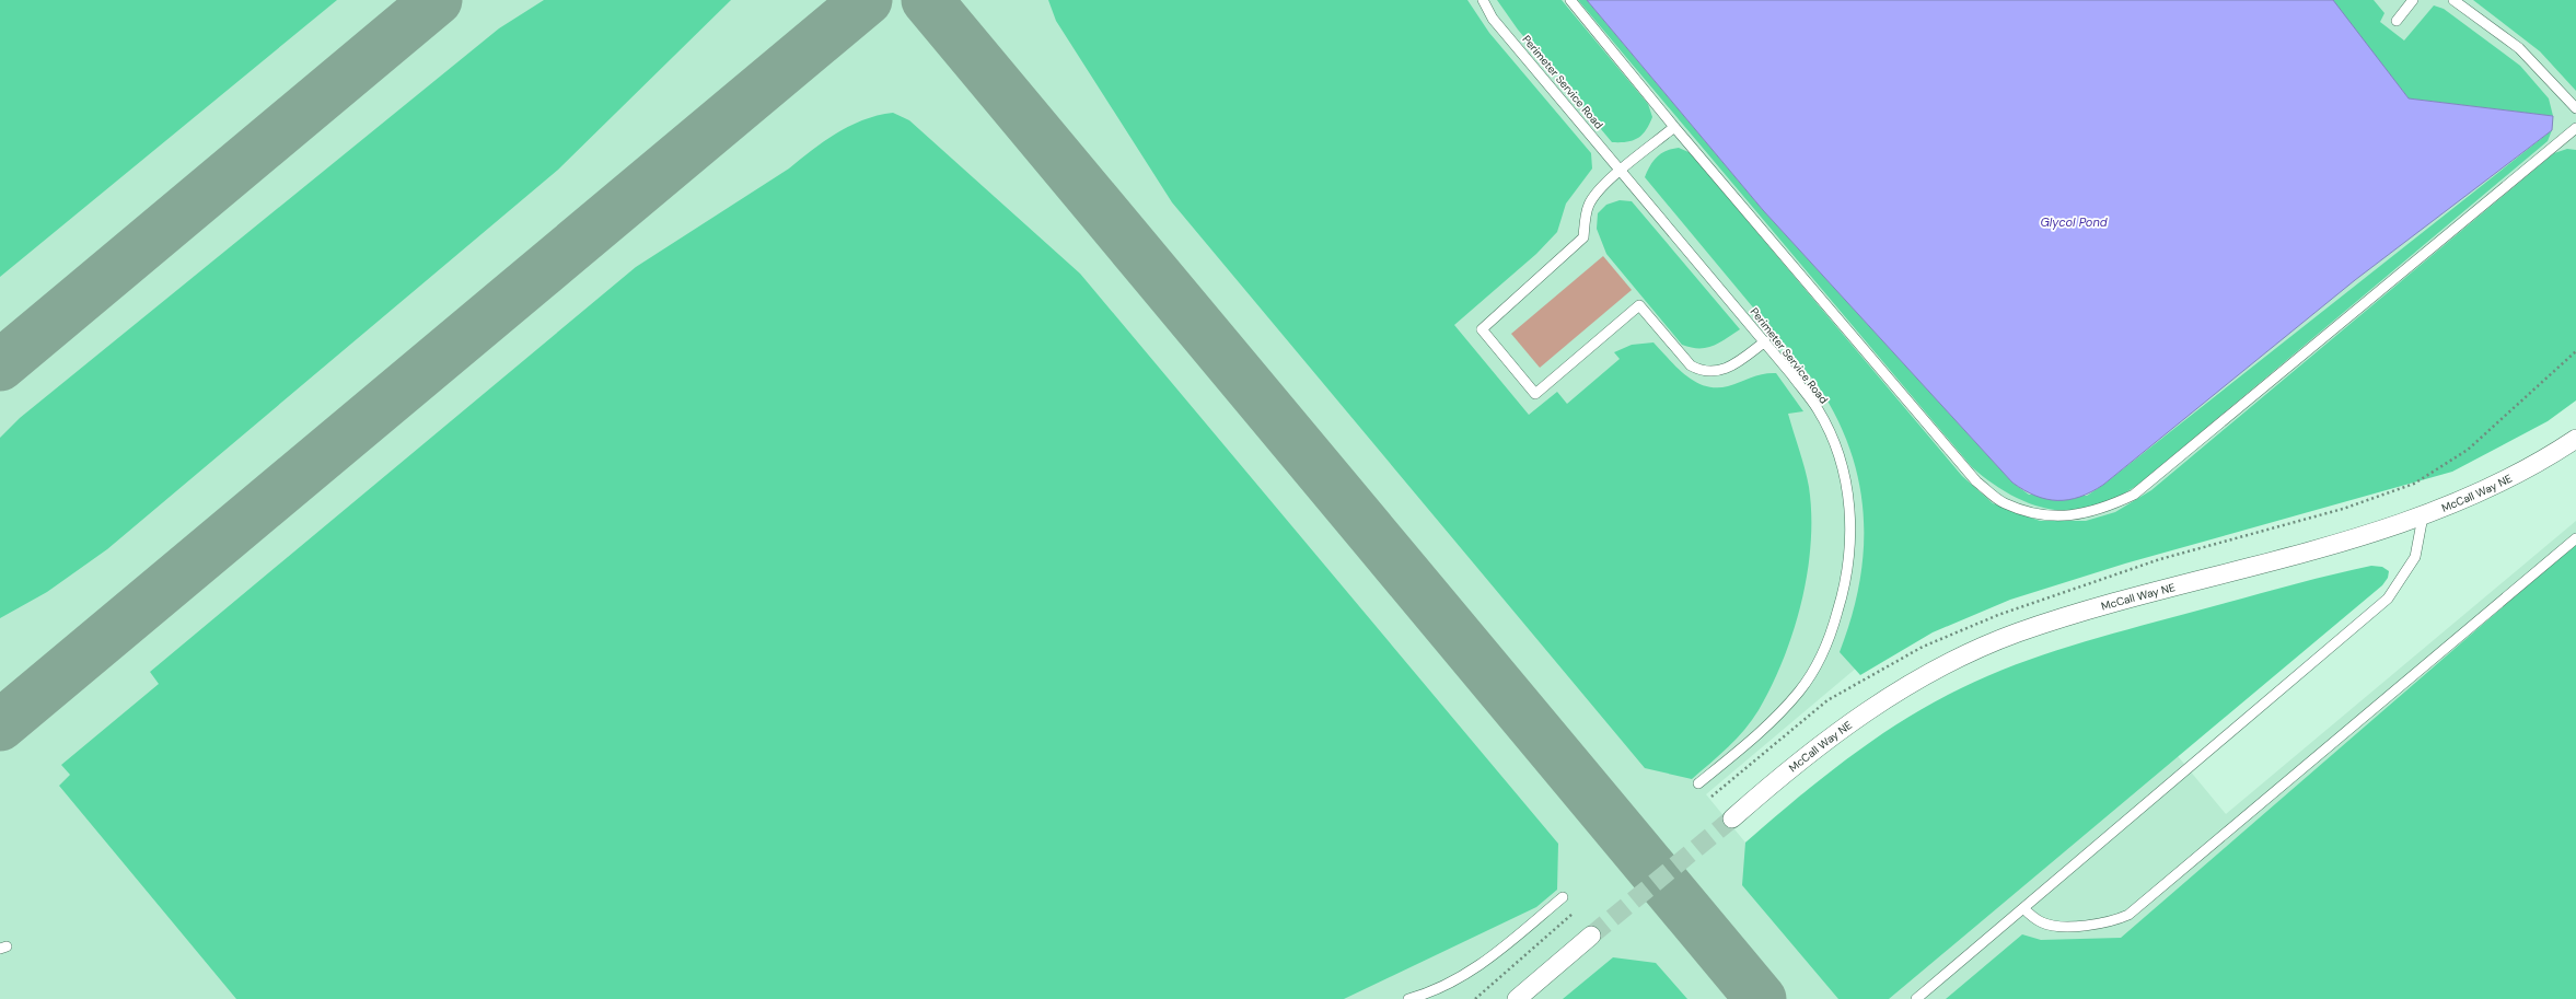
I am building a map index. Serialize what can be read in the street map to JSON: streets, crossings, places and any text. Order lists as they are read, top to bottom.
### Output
{
  "streets": {
    "street": ["McCall Way NE"],
    "lane": ["Perimeter Service Road"]
  },
  "water": ["Glycol Pond"]
}
